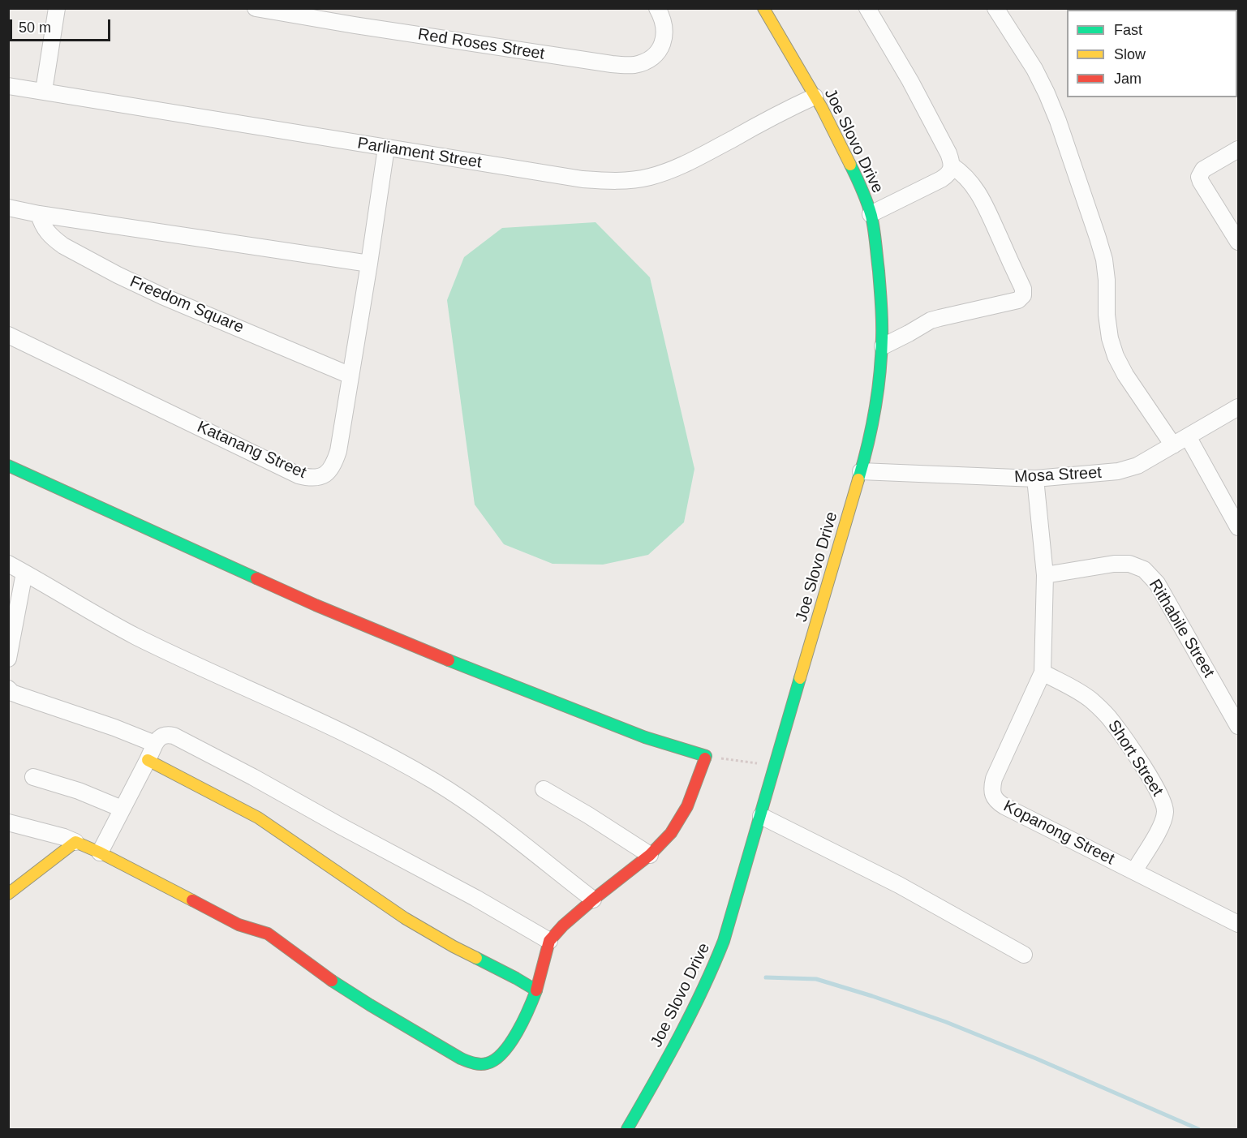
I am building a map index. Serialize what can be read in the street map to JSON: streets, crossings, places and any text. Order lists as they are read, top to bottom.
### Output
{
  "streets": {
    "street": [
      "Red Roses Street",
      "Joe Slovo Drive",
      "Parliament Street",
      "Freedom Square",
      "Katanang Street",
      "Mosa Street",
      "Rithabile Street",
      "Short Street",
      "Kopanong Street"
    ]
  },
  "crossings": [
    ["Joe Slovo Drive", "Parliament Street"],
    ["Joe Slovo Drive", "Mosa Street"],
    ["Parliament Street", "Katanang Street"],
    ["Freedom Square", "Katanang Street"],
    ["Mosa Street", "Kopanong Street"],
    ["Rithabile Street", "Kopanong Street"],
    ["Short Street", "Kopanong Street"]
  ],
  "legend": ["Fast", "Slow", "Jam"],
  "scale_bar": "50 m"
}
